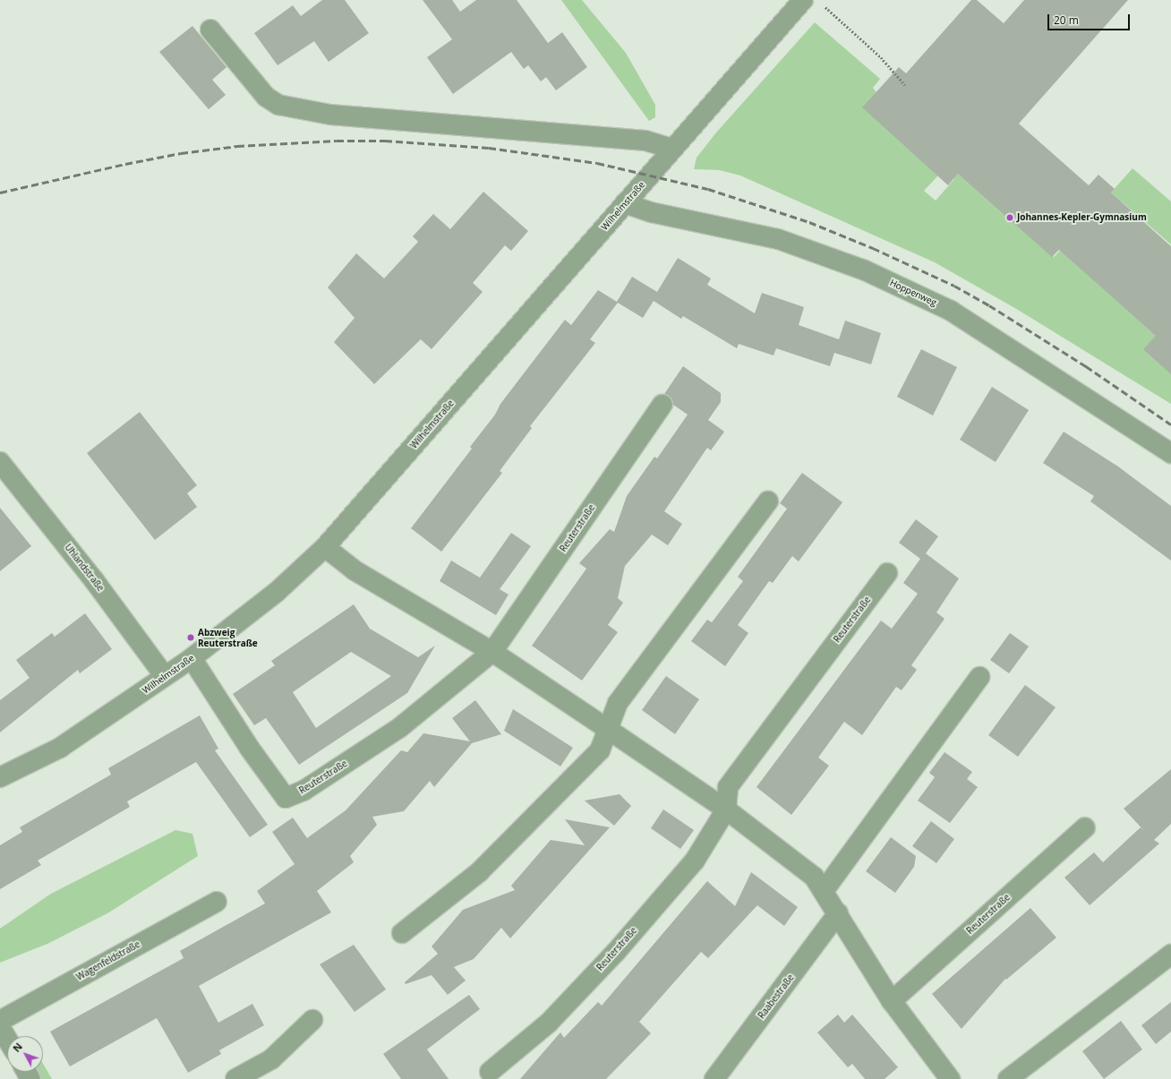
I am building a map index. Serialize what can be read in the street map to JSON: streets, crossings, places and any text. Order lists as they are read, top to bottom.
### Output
{
  "streets": {
    "street": [
      "Wilhelmstraße",
      "Hoppenweg",
      "Reuterstraße",
      "Uhlandstraße",
      "Wagenfeldstraße",
      "Raabestraße"
    ]
  },
  "crossings": [
    ["Wilhelmstraße", "Hoppenweg"],
    ["Wilhelmstraße", "Reuterstraße"],
    ["Wilhelmstraße", "Uhlandstraße"]
  ],
  "places": ["Johannes-Kepler-Gymnasium", "Abzweig Reuterstraße"],
  "scale_bar": "20 m",
  "north": "top left"
}
